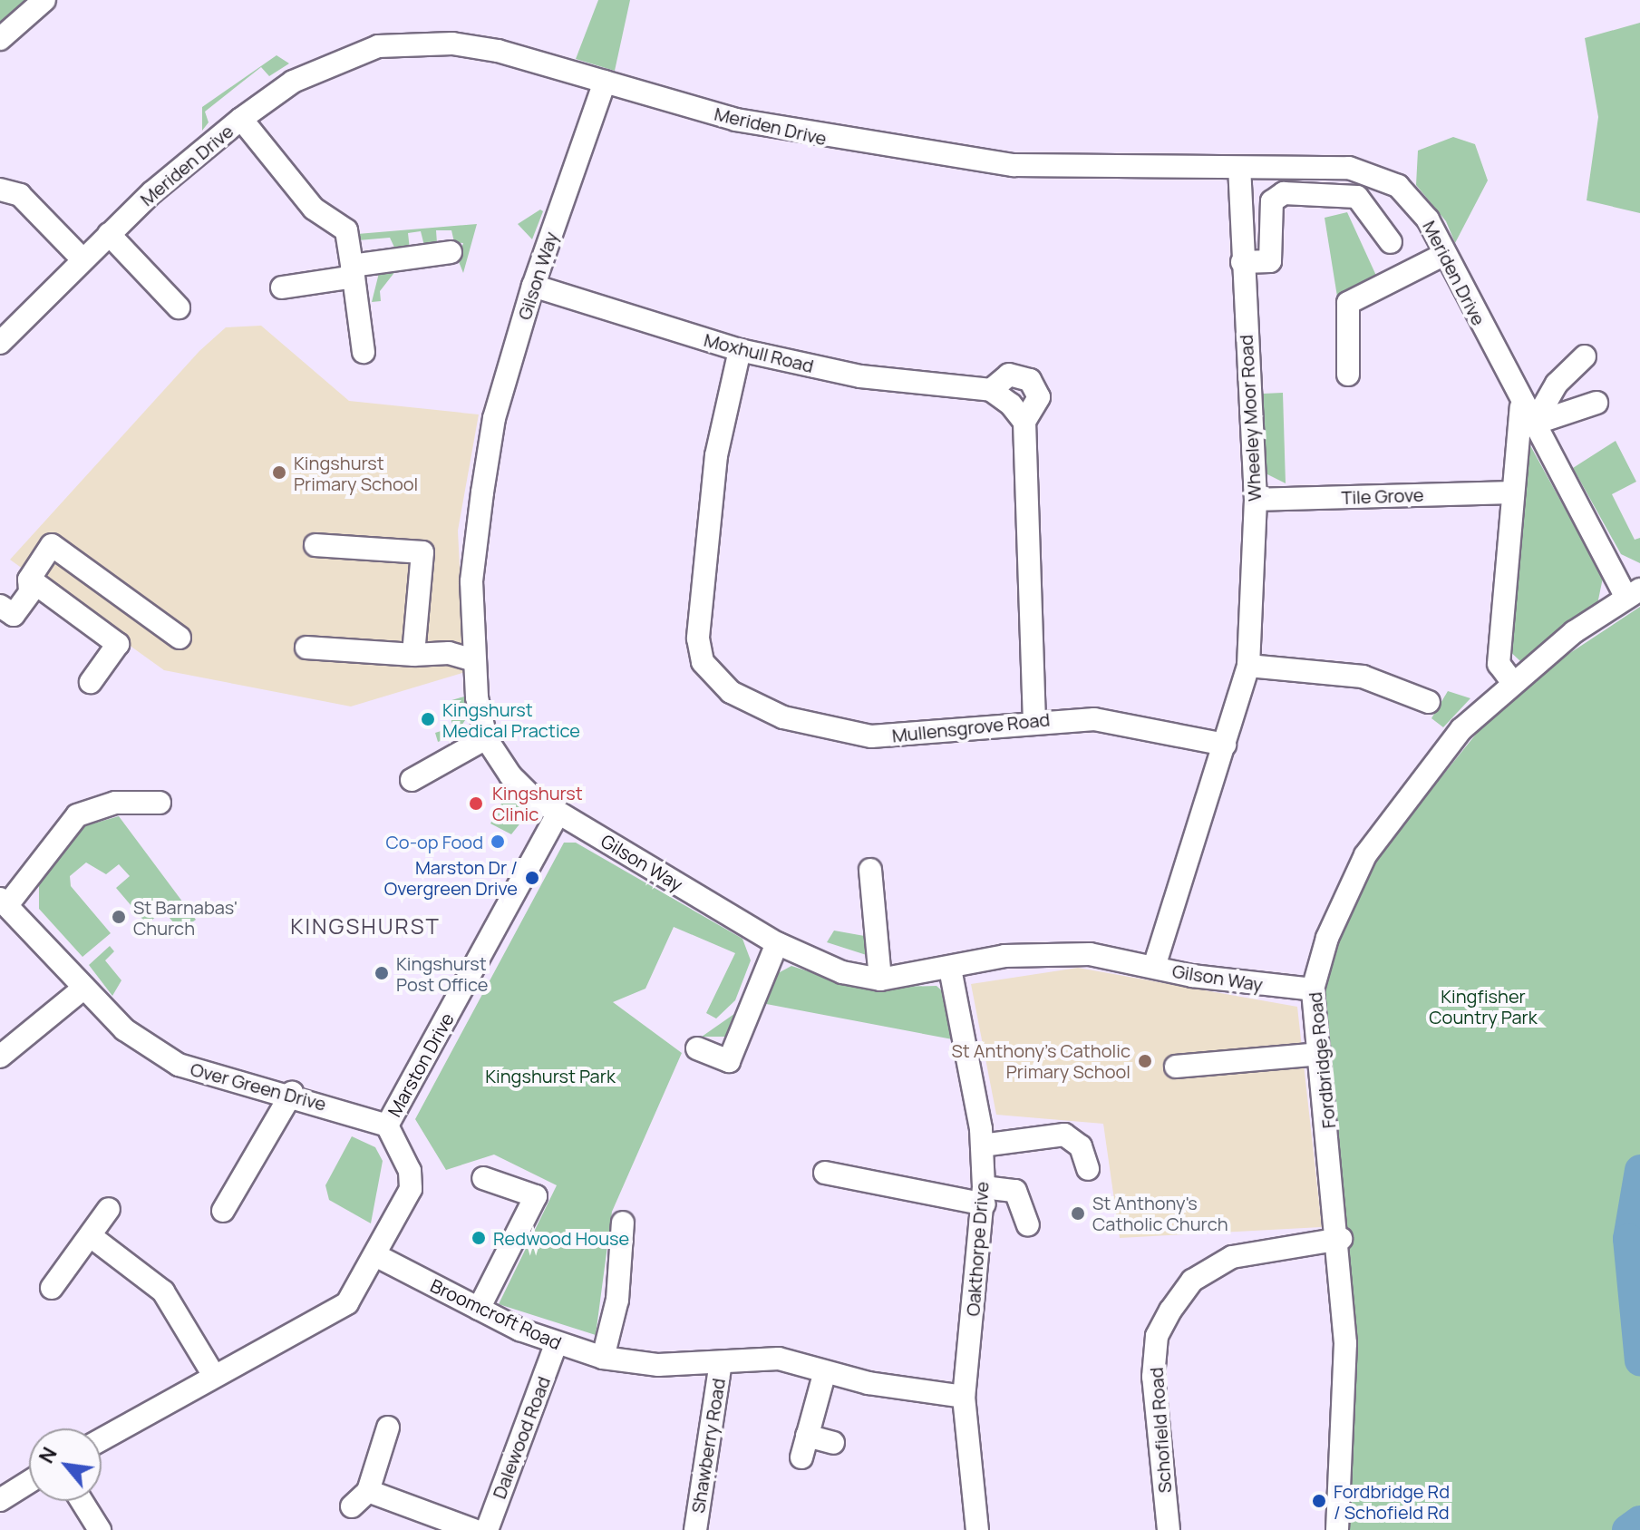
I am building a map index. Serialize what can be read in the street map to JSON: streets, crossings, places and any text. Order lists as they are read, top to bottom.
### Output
{
  "streets": {
    "street": [
      "Meriden Drive",
      "Gilson Way",
      "Moxhull Road",
      "Wheeley Moor Road",
      "Tile Grove",
      "Mullensgrove Road",
      "Fordbridge Road",
      "Marston Drive",
      "Over Green Drive",
      "Oakthorpe Drive",
      "Broomcroft Road",
      "Schofield Road",
      "Dalewood Road",
      "Shawberry Road"
    ]
  },
  "crossings": [
    ["Meriden Drive", "Gilson Way"],
    ["Meriden Drive", "Wheeley Moor Road"],
    ["Meriden Drive", "Fordbridge Road"],
    ["Gilson Way", "Moxhull Road"],
    ["Gilson Way", "Wheeley Moor Road"],
    ["Gilson Way", "Fordbridge Road"],
    ["Gilson Way", "Marston Drive"],
    ["Gilson Way", "Oakthorpe Drive"],
    ["Moxhull Road", "Mullensgrove Road"],
    ["Wheeley Moor Road", "Tile Grove"],
    ["Wheeley Moor Road", "Mullensgrove Road"],
    ["Fordbridge Road", "Schofield Road"],
    ["Marston Drive", "Over Green Drive"],
    ["Oakthorpe Drive", "Broomcroft Road"],
    ["Broomcroft Road", "Dalewood Road"],
    ["Broomcroft Road", "Shawberry Road"]
  ],
  "districts": ["KINGSHURST"],
  "parks": ["Kingfisher Country Park", "Kingshurst Park"],
  "places": [
    "Kingshurst Primary School",
    "Kingshurst Medical Practice",
    "Kingshurst Clinic",
    "Co-op Food",
    "Marston Dr / Overgreen Drive",
    "St Barnabas' Church",
    "Kingshurst Post Office",
    "St Anthony's Catholic Primary School",
    "St Anthony's Catholic Church",
    "Redwood House",
    "Fordbridge Rd / Schofield Rd"
  ],
  "north": "top left"
}
